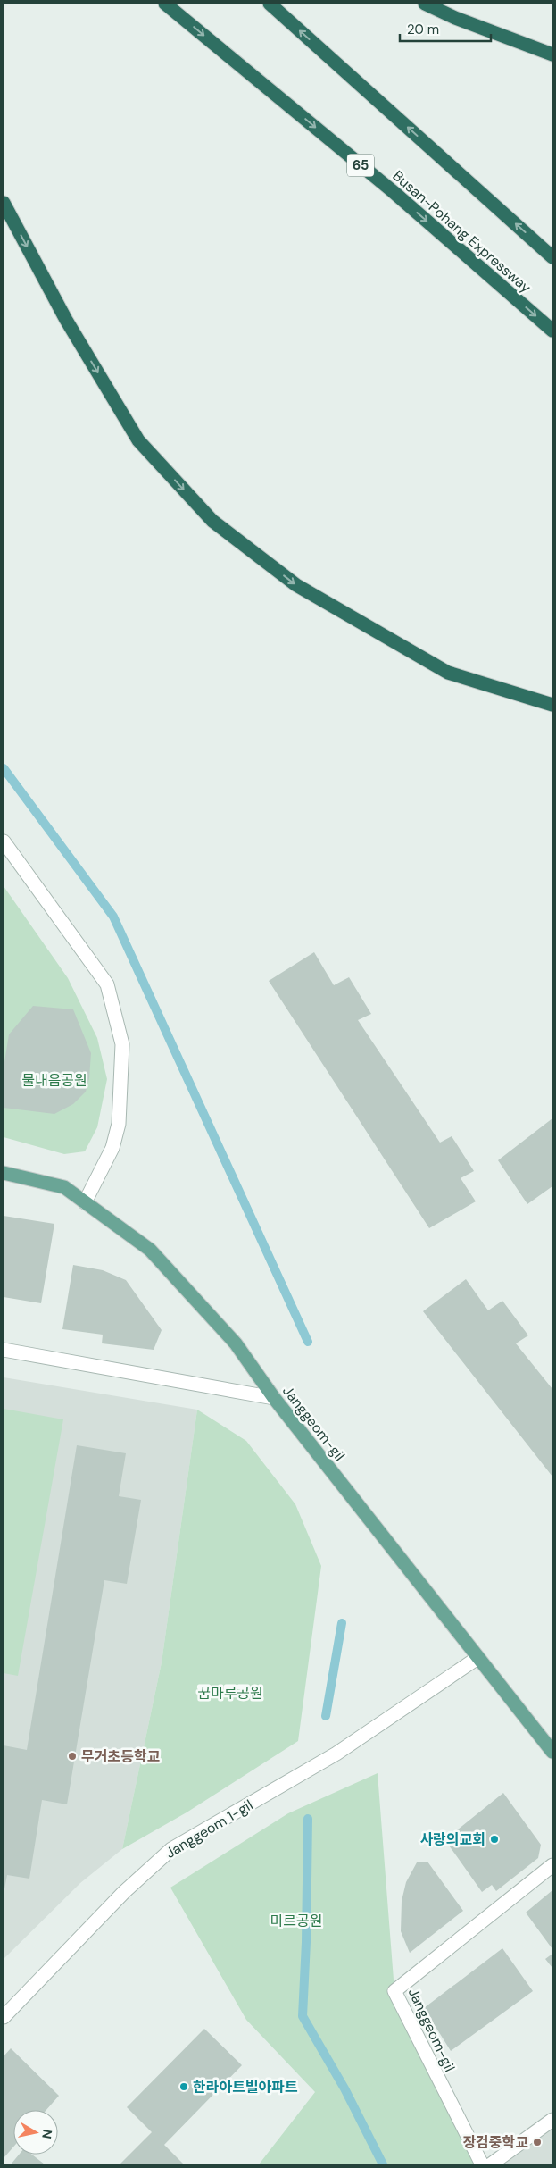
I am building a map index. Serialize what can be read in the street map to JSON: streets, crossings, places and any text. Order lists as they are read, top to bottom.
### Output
{
  "streets": {
    "highway": ["65", "Busan-Pohang Expressway"],
    "main road": ["Janggeom-gil"],
    "street": ["Janggeom 1-gil"]
  },
  "crossings": [
    ["Janggeom-gil", "Janggeom 1-gil"]
  ],
  "parks": ["물내음공원", "꿈마루공원", "미르공원"],
  "places": [
    "무거초등학교",
    "사랑의교회",
    "한라아트빌아파트",
    "장검중학교"
  ],
  "scale_bar": "20 m",
  "north": "right"
}
